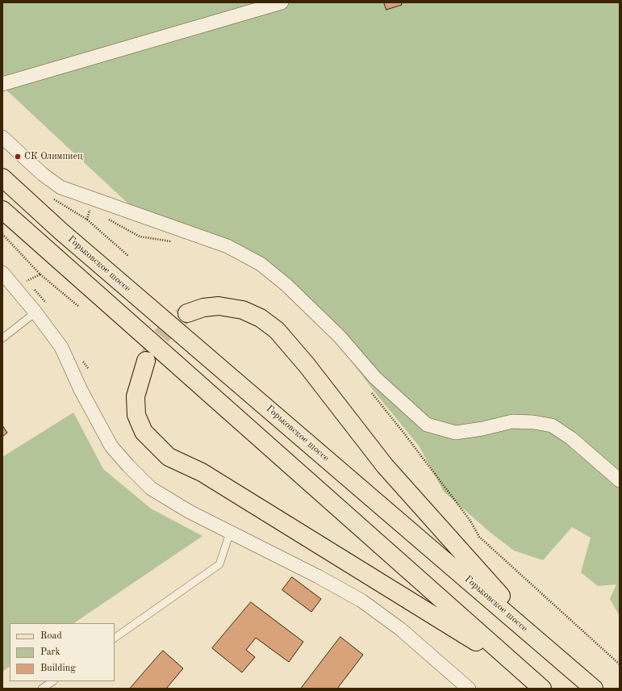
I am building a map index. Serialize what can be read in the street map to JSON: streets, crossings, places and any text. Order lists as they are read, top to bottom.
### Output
{
  "streets": {
    "main road": ["Горьковское шоссе"]
  },
  "places": ["СК Олимпиец"],
  "legend": ["Road", "Park", "Building"]
}
